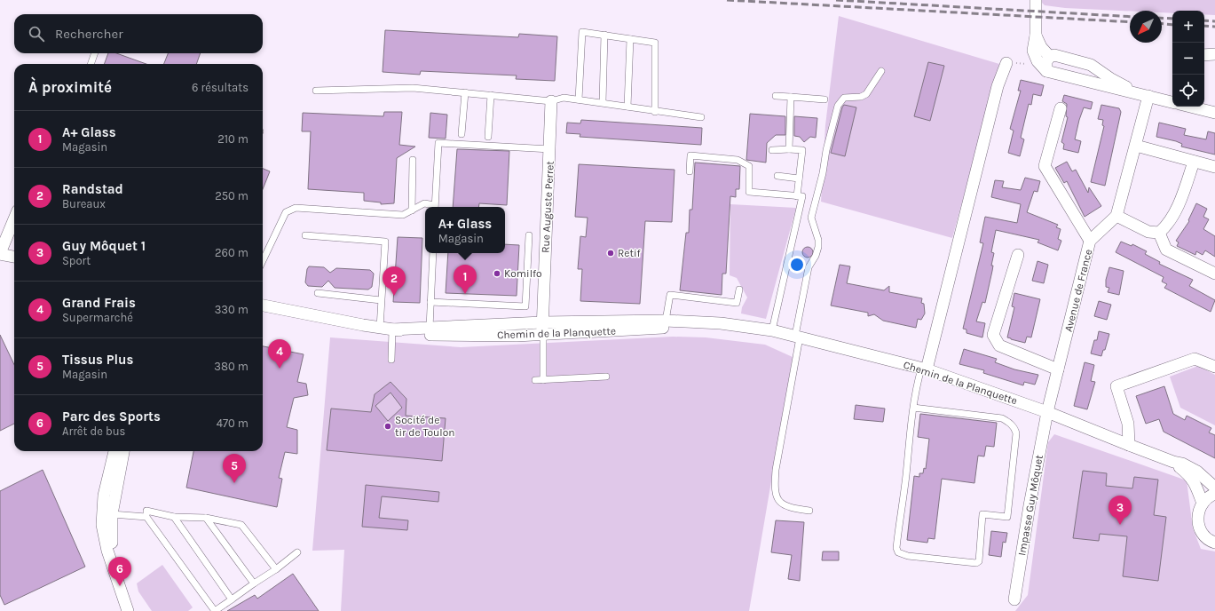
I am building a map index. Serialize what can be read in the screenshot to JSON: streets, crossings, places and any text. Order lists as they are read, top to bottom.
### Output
{
  "streets": {
    "street": [
      "Rue Auguste Perret",
      "Avenue de France",
      "Chemin de la Planquette",
      "Impasse Guy Môquet"
    ]
  },
  "crossings": [
    ["Rue Auguste Perret", "Chemin de la Planquette"],
    ["Avenue de France", "Chemin de la Planquette"],
    ["Avenue de France", "Impasse Guy Môquet"],
    ["Chemin de la Planquette", "Impasse Guy Môquet"]
  ],
  "places": ["Retif", "Komilfo", "Socité de tir de Toulon"],
  "north": "bottom left",
  "page": {
    "map_buttons": ["+", "−"],
    "search": "Rechercher",
    "heading": ["À proximité", "6 résultats"],
    "list": [
      {
        "mark": "1",
        "name": "A+ Glass",
        "note": "Magasin",
        "value": "210 m"
      },
      {
        "mark": "2",
        "name": "Randstad",
        "note": "Bureaux",
        "value": "250 m"
      },
      {
        "mark": "3",
        "name": "Guy Môquet 1",
        "note": "Sport",
        "value": "260 m"
      },
      {
        "mark": "4",
        "name": "Grand Frais",
        "note": "Supermarché",
        "value": "330 m"
      },
      {
        "mark": "5",
        "name": "Tissus Plus",
        "note": "Magasin",
        "value": "380 m"
      },
      {
        "mark": "6",
        "name": "Parc des Sports",
        "note": "Arrêt de bus",
        "value": "470 m"
      }
    ],
    "popup": ["A+ Glass", "Magasin"],
    "pins": [
      "1",
      "2",
      "4",
      "5",
      "3",
      "6"
    ]
  }
}
